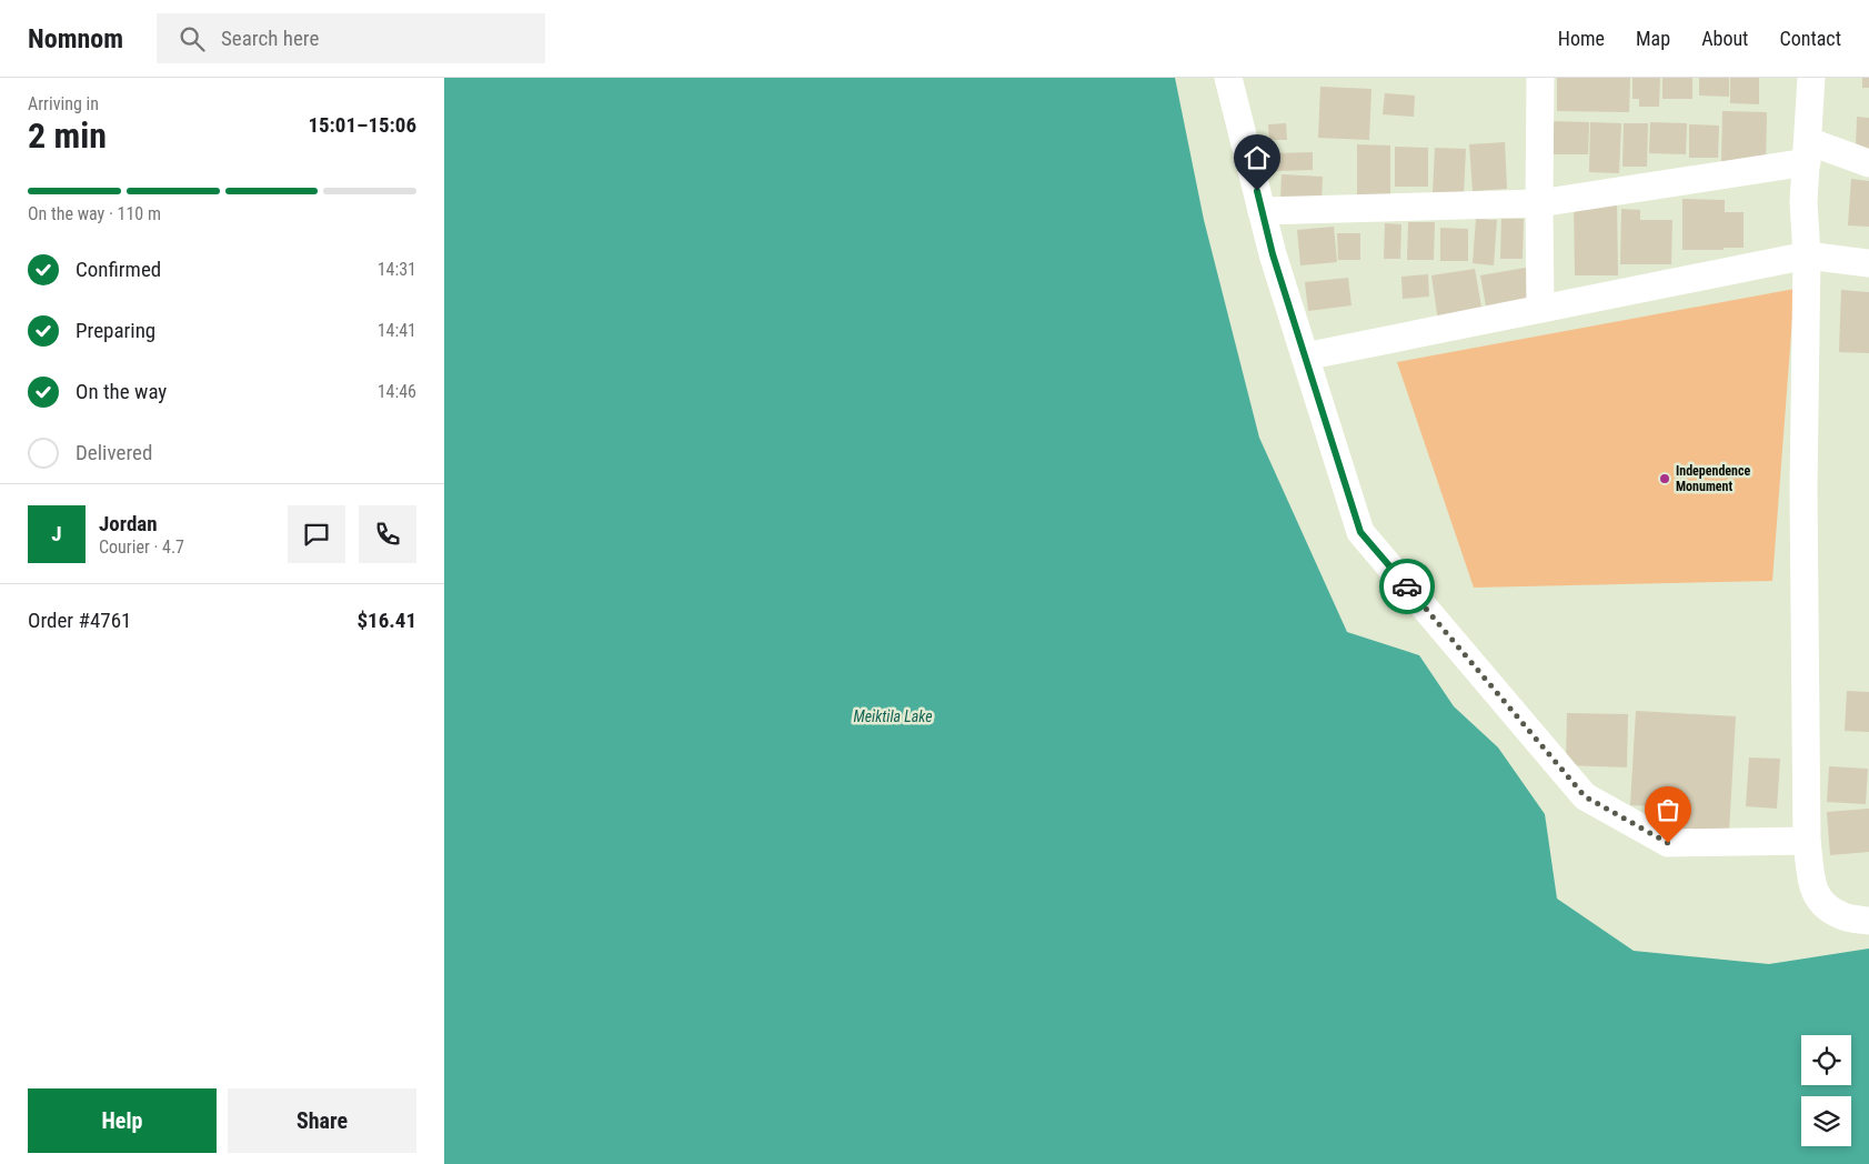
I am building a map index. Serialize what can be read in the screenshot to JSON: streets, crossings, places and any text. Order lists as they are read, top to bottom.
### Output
{
  "water": ["Meiktila Lake"],
  "places": ["Independence Monument"],
  "page": {
    "header": "Nomnom",
    "search": "Search here",
    "nav": [
      "Home",
      "Map",
      "About",
      "Contact"
    ],
    "heading": ["2 min", "Arriving in", "15:01–15:06"],
    "panel": [
      "Jordan",
      "Courier · 4.7",
      "Order #4761",
      "$16.41"
    ],
    "bar": "On the way · 110 m",
    "list": [
      ["Confirmed", "14:31"],
      ["Preparing", "14:41"],
      ["On the way", "14:46"],
      "Delivered"
    ],
    "round": "J",
    "buttons": ["Help", "Share"]
  }
}
